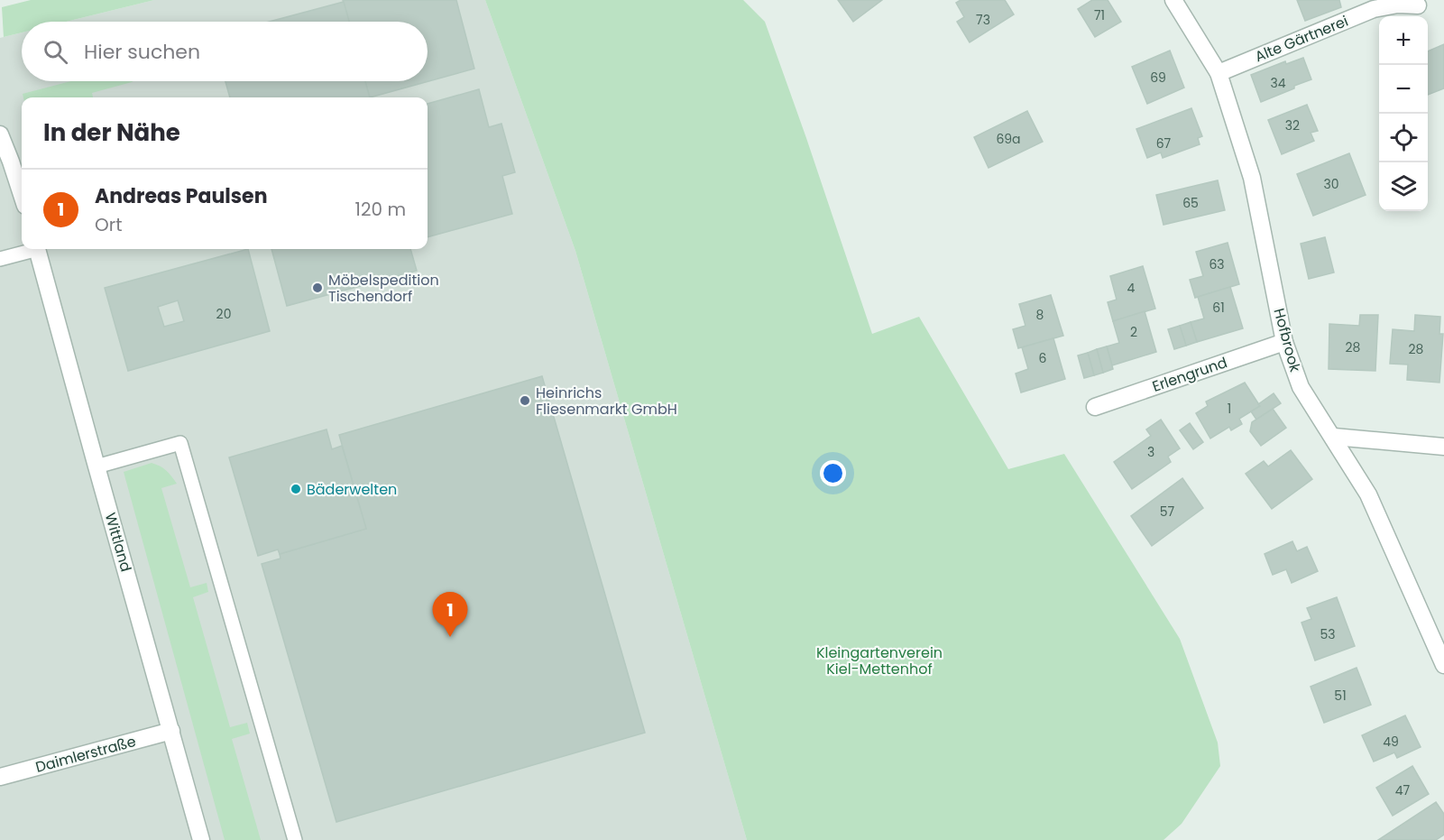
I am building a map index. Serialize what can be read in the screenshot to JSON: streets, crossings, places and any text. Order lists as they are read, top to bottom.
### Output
{
  "streets": {
    "street": [
      "Alte Gärtnerei",
      "Hofbrook",
      "Erlengrund",
      "Wittland",
      "Daimlerstraße"
    ]
  },
  "crossings": [
    ["Alte Gärtnerei", "Hofbrook"],
    ["Hofbrook", "Erlengrund"],
    ["Wittland", "Daimlerstraße"]
  ],
  "parks": ["Kleingartenverein Kiel-Mettenhof"],
  "places": ["Möbelspedition Tischendorf", "Heinrichs Fliesenmarkt GmbH", "Bäderwelten"],
  "house_numbers": [
    "71",
    "73",
    "69",
    "34",
    "32",
    "69a",
    "67",
    "30",
    "65",
    "63",
    "4",
    "61",
    "20",
    "8",
    "2",
    "28",
    "28",
    "6",
    "1",
    "3",
    "57",
    "53",
    "51",
    "49",
    "47"
  ],
  "page": {
    "map_buttons": ["+", "−"],
    "search": "Hier suchen",
    "heading": "In der Nähe",
    "list": [
      {
        "mark": "1",
        "name": "Andreas Paulsen",
        "note": "Ort",
        "value": "120 m"
      }
    ],
    "pins": "1"
  }
}
